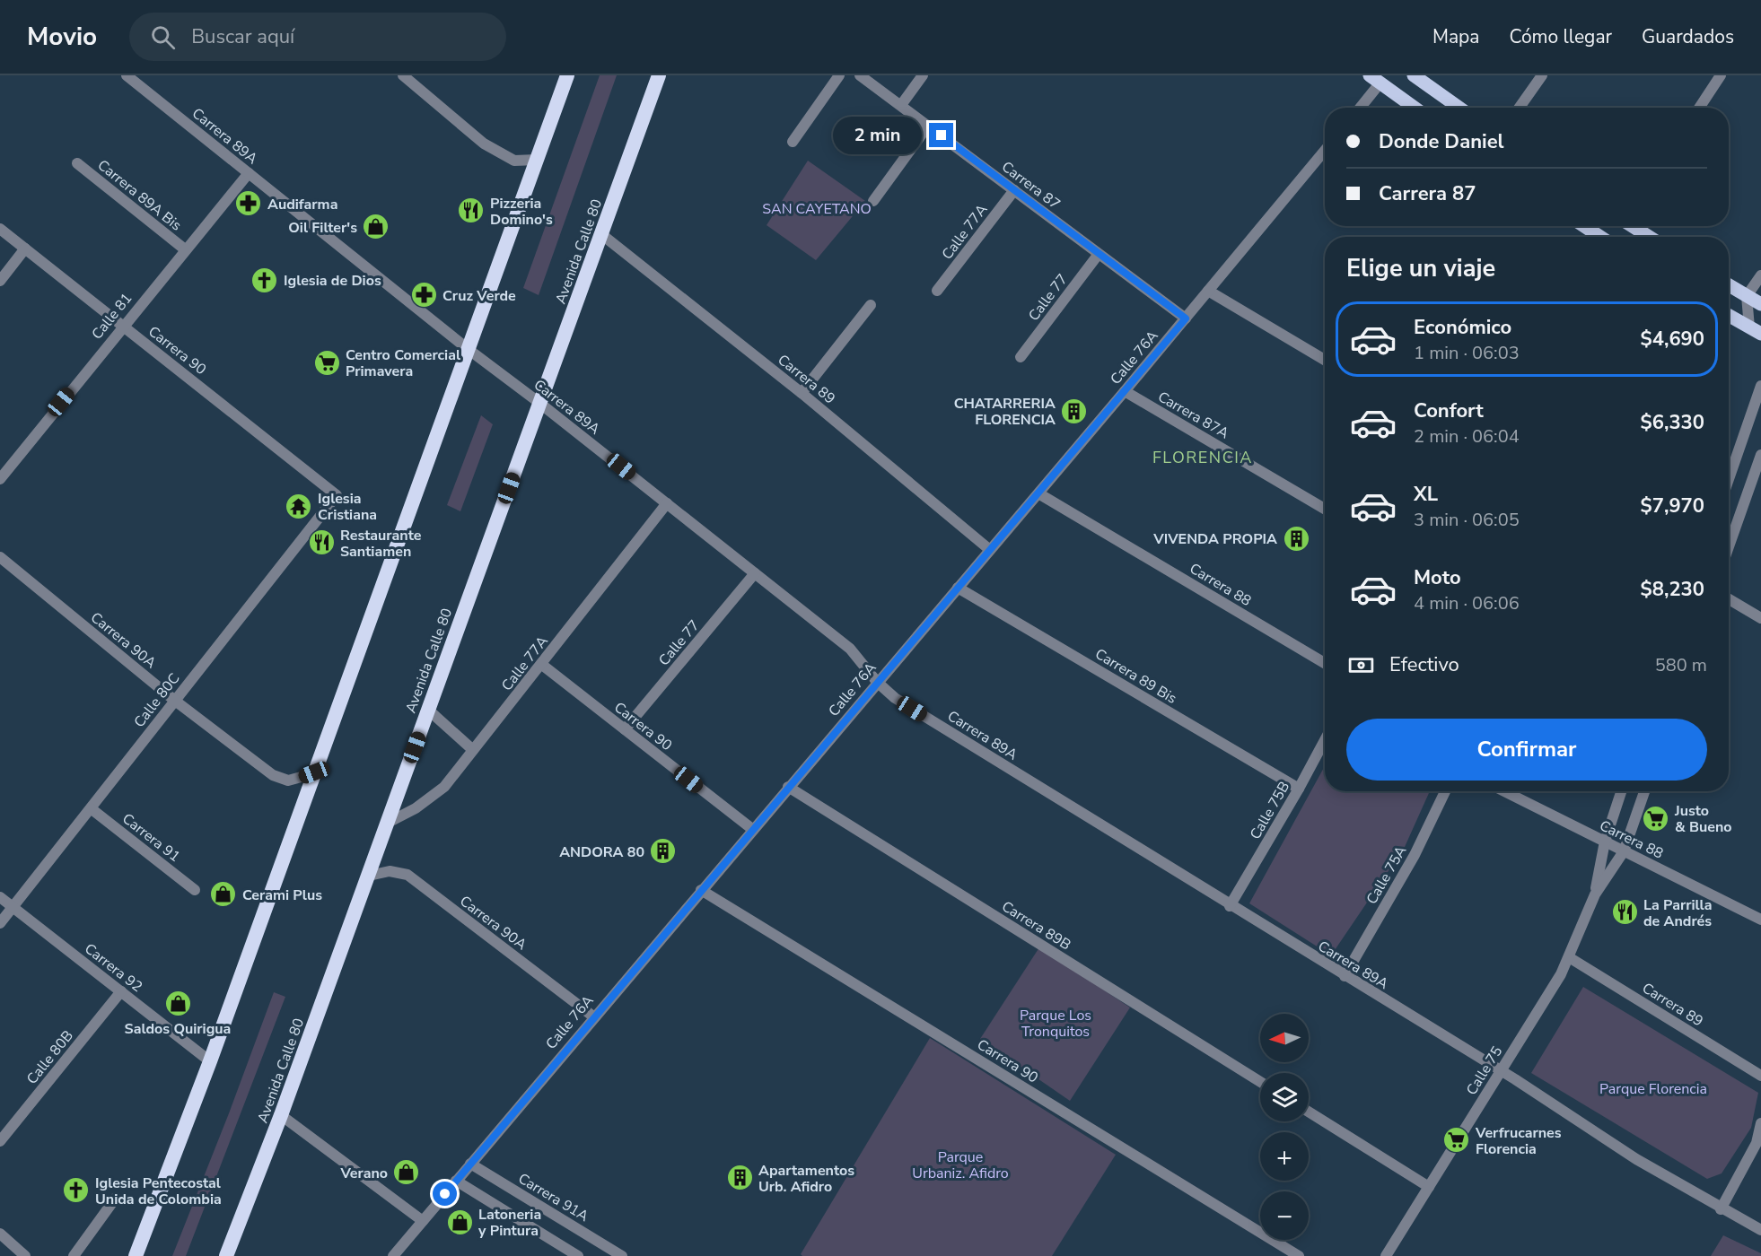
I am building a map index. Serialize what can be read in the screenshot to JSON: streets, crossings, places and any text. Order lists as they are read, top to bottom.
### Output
{
  "streets": {
    "highway": ["Avenida Calle 80"],
    "street": [
      "Carrera 89A",
      "Carrera 87",
      "Carrera 89A Bis",
      "Calle 77A",
      "Calle 77",
      "Calle 81",
      "Carrera 90",
      "Calle 76A",
      "Carrera 89",
      "Carrera 87A",
      "Carrera 88",
      "Carrera 90A",
      "Carrera 89 Bis",
      "Calle 80C",
      "Calle 75B",
      "Carrera 91",
      "Calle 75A",
      "Carrera 89B",
      "Carrera 92",
      "Calle 80B",
      "Calle 75",
      "Carrera 91A"
    ]
  },
  "crossings": [
    ["Carrera 89A", "Calle 77A"],
    ["Carrera 89A", "Avenida Calle 80"],
    ["Carrera 89A", "Calle 77"],
    ["Carrera 89A", "Calle 81"],
    ["Carrera 89A", "Calle 76A"],
    ["Carrera 89A", "Calle 75B"],
    ["Carrera 89A", "Calle 75A"],
    ["Carrera 89A", "Calle 75"],
    ["Carrera 87", "Calle 77A"],
    ["Carrera 87", "Calle 77"],
    ["Carrera 87", "Calle 76A"],
    ["Carrera 89A Bis", "Calle 81"],
    ["Calle 77A", "Avenida Calle 80"],
    ["Calle 77A", "Carrera 90"],
    ["Avenida Calle 80", "Carrera 89"],
    ["Avenida Calle 80", "Carrera 90A"],
    ["Calle 77", "Carrera 90"],
    ["Calle 81", "Carrera 90"],
    ["Carrera 90", "Calle 76A"],
    ["Carrera 90", "Calle 80C"],
    ["Calle 76A", "Carrera 89"],
    ["Calle 76A", "Carrera 87A"],
    ["Calle 76A", "Carrera 88"],
    ["Calle 76A", "Carrera 90A"],
    ["Calle 76A", "Carrera 89 Bis"],
    ["Calle 76A", "Carrera 89B"],
    ["Calle 76A", "Carrera 91A"],
    ["Carrera 89", "Calle 75"],
    ["Carrera 88", "Calle 75"],
    ["Carrera 90A", "Calle 80C"],
    ["Carrera 89 Bis", "Calle 75B"],
    ["Calle 80C", "Carrera 91"],
    ["Calle 80C", "Carrera 92"],
    ["Carrera 92", "Calle 80B"]
  ],
  "districts": ["FLORENCIA"],
  "parks": [
    "SAN CAYETANO",
    "Parque Los Tronquitos",
    "Parque Florencia",
    "Parque Urbaniz. Afidro"
  ],
  "places": {
    "pharmacy": ["Audifarma", "Cruz Verde"],
    "restaurant": ["Pizzeria Domino's", "Restaurante Santiamen", "La Parrilla de Andrés"],
    "shop": [
      "Oil Filter's",
      "Cerami Plus",
      "Saldos Quirigua",
      "Verano",
      "Latoneria y Pintura"
    ],
    "church": ["Iglesia de Dios", "Iglesia Pentecostal Unida de Colombia"],
    "supermarket": ["Centro Comercial Primavera", "Justo & Bueno", "Verfrucarnes Florencia"],
    "building": [
      "CHATARRERIA FLORENCIA",
      "VIVENDA PROPIA",
      "ANDORA 80",
      "Apartamentos Urb. Afidro"
    ],
    "temple": ["Iglesia Cristiana"]
  },
  "north": "left",
  "page": {
    "header": "Movio",
    "search": "Buscar aquí",
    "nav": ["Mapa", "Cómo llegar", "Guardados"],
    "banner": ["Donde Daniel", "Carrera 87"],
    "bubble": "2 min",
    "heading": "Elige un viaje",
    "list": [
      {
        "name": "Económico",
        "note": "1 min · 06:03",
        "value": "$4,690"
      },
      {
        "name": "Confort",
        "note": "2 min · 06:04",
        "value": "$6,330"
      },
      {
        "name": "XL",
        "note": "3 min · 06:05",
        "value": "$7,970"
      },
      {
        "name": "Moto",
        "note": "4 min · 06:06",
        "value": "$8,230"
      }
    ],
    "pay": ["Efectivo", "580 m"],
    "buttons": "Confirmar",
    "map_buttons": ["+", "−"]
  }
}
